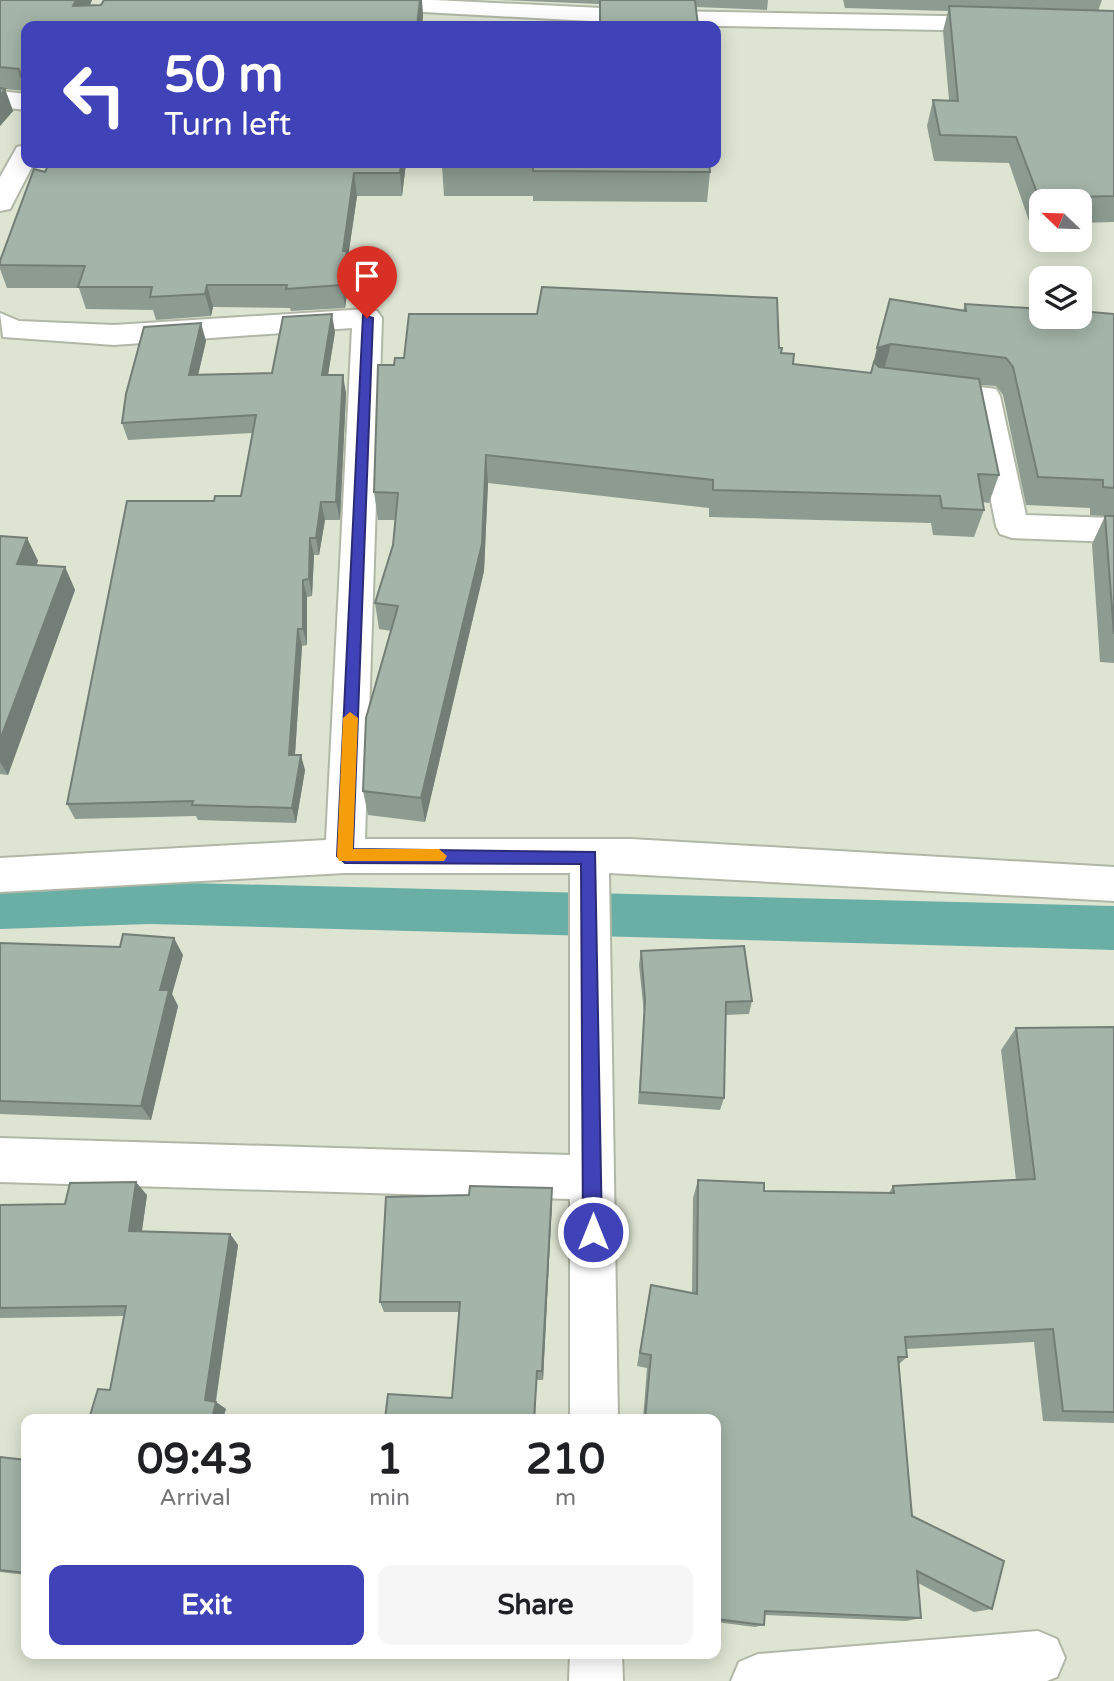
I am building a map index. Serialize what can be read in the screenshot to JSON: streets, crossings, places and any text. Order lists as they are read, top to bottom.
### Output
{
  "north": "top left",
  "page": {
    "turn": ["50 m", "Turn left"],
    "eta": [
      "09:43",
      "Arrival",
      "1",
      "min",
      "210",
      "m"
    ],
    "buttons": ["Exit", "Share"]
  }
}
